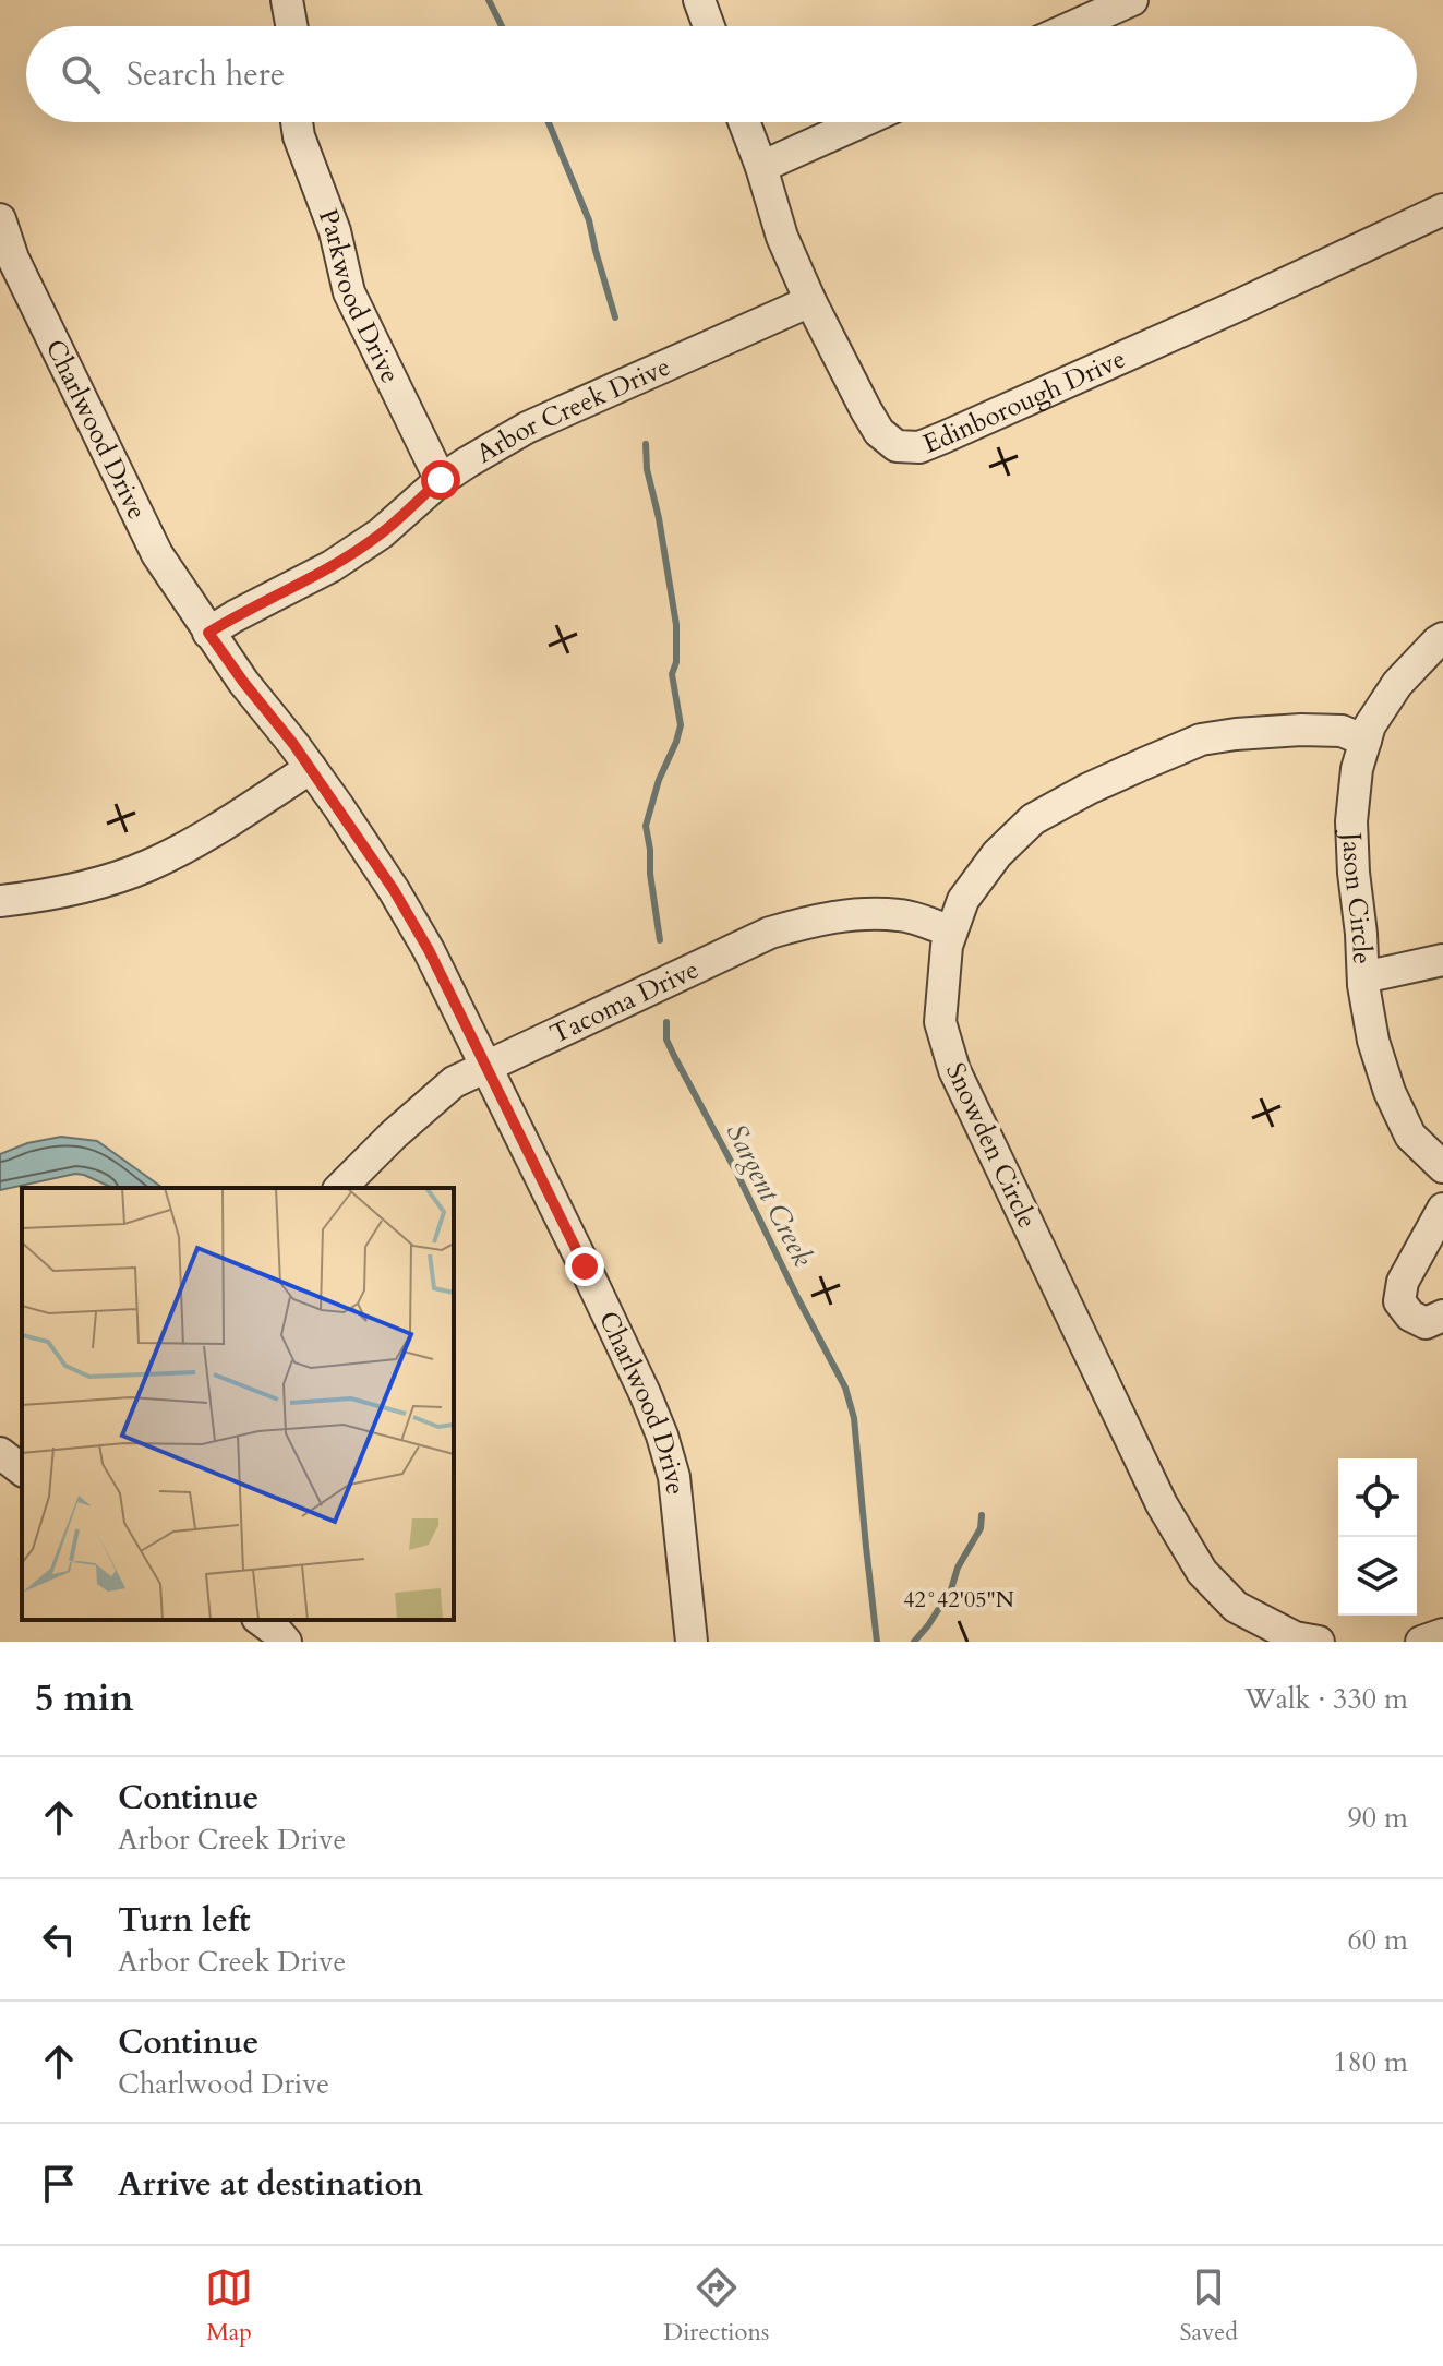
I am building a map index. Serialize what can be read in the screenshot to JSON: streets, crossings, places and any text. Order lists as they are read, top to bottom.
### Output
{
  "streets": {
    "street": [
      "Parkwood Drive",
      "Edinborough Drive",
      "Arbor Creek Drive",
      "Charlwood Drive",
      "Jason Circle",
      "Tacoma Drive",
      "Snowden Circle"
    ]
  },
  "crossings": [
    ["Parkwood Drive", "Arbor Creek Drive"],
    ["Edinborough Drive", "Arbor Creek Drive"],
    ["Arbor Creek Drive", "Charlwood Drive"],
    ["Charlwood Drive", "Tacoma Drive"],
    ["Jason Circle", "Snowden Circle"],
    ["Tacoma Drive", "Snowden Circle"]
  ],
  "water": ["Sargent Creek"],
  "page": {
    "search": "Search here",
    "heading": ["5 min", "Walk · 330 m"],
    "list": [
      ["Continue", "Arbor Creek Drive", "90 m"],
      ["Turn left", "Arbor Creek Drive", "60 m"],
      ["Continue", "Charlwood Drive", "180 m"],
      "Arrive at destination"
    ],
    "nav": ["Map", "Directions", "Saved"]
  },
  "coordinates": ["42°42'05\"N"]
}
